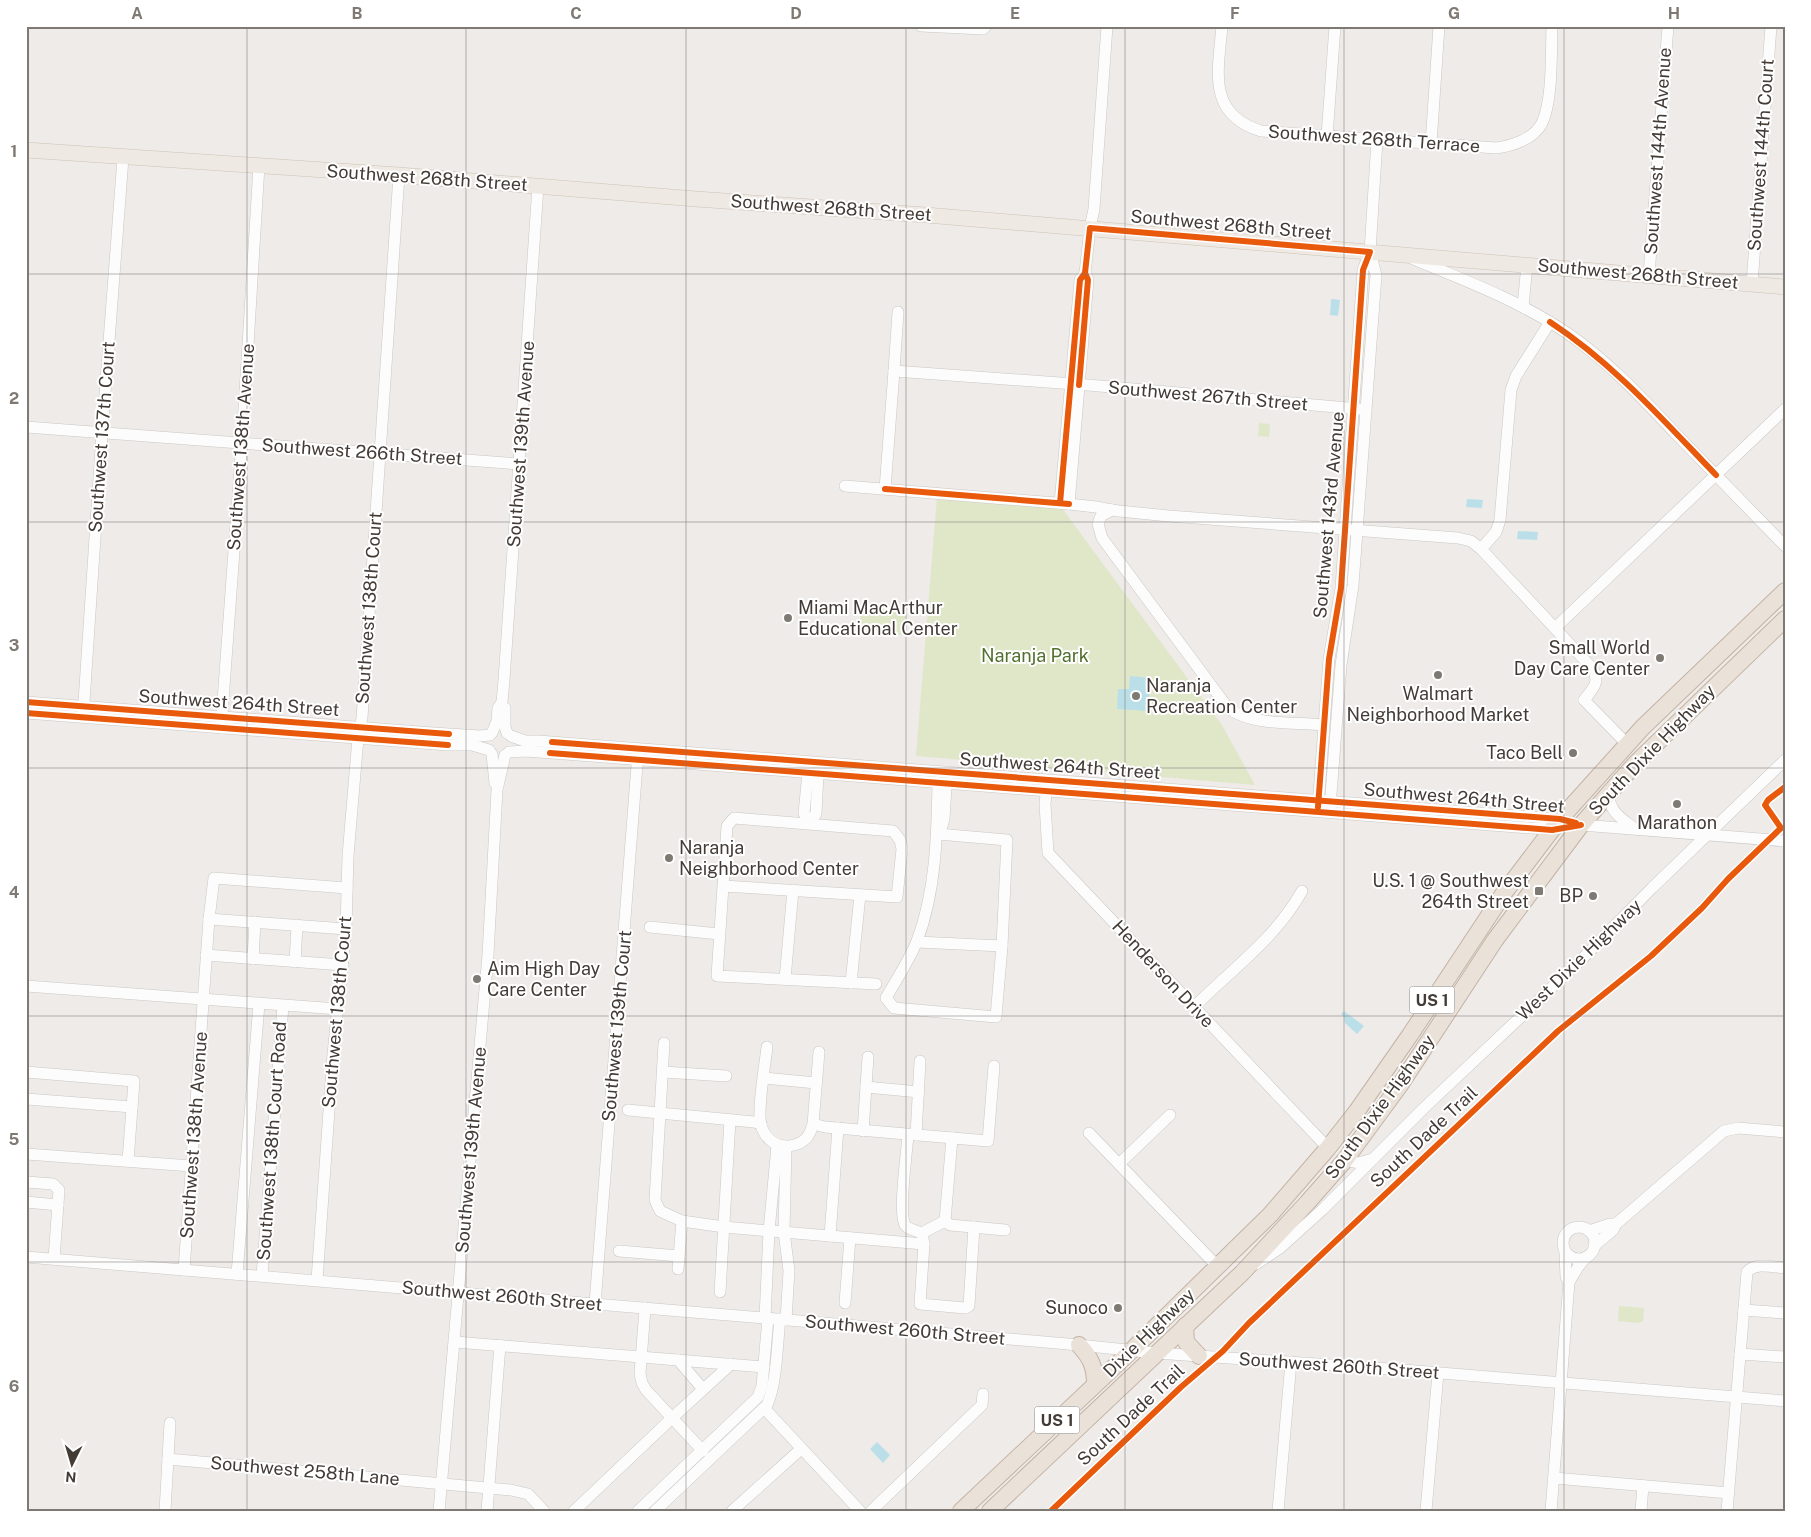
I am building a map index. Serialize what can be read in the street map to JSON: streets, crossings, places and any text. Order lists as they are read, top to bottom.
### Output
{
  "streets": {
    "highway": ["South Dixie Highway", "US 1", "Dixie Highway"],
    "main road": ["Southwest 268th Street"],
    "street": [
      "Southwest 268th Terrace",
      "Southwest 144th Avenue",
      "Southwest 144th Court",
      "Southwest 267th Street",
      "Southwest 137th Court",
      "Southwest 139th Avenue",
      "Southwest 138th Avenue",
      "Southwest 266th Street",
      "Southwest 143rd Avenue",
      "Southwest 138th Court",
      "Southwest 264th Street",
      "West Dixie Highway",
      "Henderson Drive",
      "Southwest 139th Court",
      "Southwest 138th Court Road",
      "Southwest 260th Street",
      "Southwest 258th Lane"
    ],
    "cycle path": ["South Dade Trail"]
  },
  "crossings": [
    ["Southwest 268th Terrace", "Southwest 143rd Avenue"],
    ["Southwest 144th Avenue", "Southwest 268th Street"],
    ["Southwest 144th Court", "Southwest 268th Street"],
    ["Southwest 268th Street", "Southwest 137th Court"],
    ["Southwest 268th Street", "Southwest 139th Avenue"],
    ["Southwest 268th Street", "Southwest 138th Avenue"],
    ["Southwest 268th Street", "Southwest 143rd Avenue"],
    ["Southwest 268th Street", "Southwest 138th Court"],
    ["Southwest 267th Street", "Southwest 143rd Avenue"],
    ["Southwest 137th Court", "Southwest 266th Street"],
    ["Southwest 137th Court", "Southwest 264th Street"],
    ["Southwest 139th Avenue", "Southwest 266th Street"],
    ["Southwest 139th Avenue", "Southwest 264th Street"],
    ["Southwest 139th Avenue", "Southwest 260th Street"],
    ["Southwest 139th Avenue", "Southwest 258th Lane"],
    ["Southwest 138th Avenue", "Southwest 266th Street"],
    ["Southwest 138th Avenue", "Southwest 138th Court"],
    ["Southwest 138th Avenue", "Southwest 264th Street"],
    ["Southwest 138th Avenue", "Southwest 260th Street"],
    ["Southwest 266th Street", "Southwest 138th Court"],
    ["Southwest 143rd Avenue", "Southwest 264th Street"],
    ["Southwest 138th Court", "Southwest 264th Street"],
    ["Southwest 138th Court", "Southwest 260th Street"],
    ["Southwest 264th Street", "South Dixie Highway"],
    ["Southwest 264th Street", "West Dixie Highway"],
    ["Southwest 264th Street", "Henderson Drive"],
    ["Southwest 264th Street", "Southwest 139th Court"],
    ["South Dixie Highway", "West Dixie Highway"],
    ["South Dixie Highway", "Henderson Drive"],
    ["South Dixie Highway", "Dixie Highway"],
    ["West Dixie Highway", "Dixie Highway"],
    ["Henderson Drive", "Dixie Highway"],
    ["Southwest 139th Court", "Southwest 260th Street"],
    ["Southwest 138th Court Road", "Southwest 260th Street"],
    ["Southwest 260th Street", "Dixie Highway"]
  ],
  "parks": ["Naranja Park"],
  "places": {
    "other": [
      "Miami MacArthur Educational Center",
      "Small World Day Care Center",
      "Walmart Neighborhood Market",
      "Naranja Recreation Center",
      "Taco Bell",
      "Marathon",
      "Naranja Neighborhood Center",
      "BP",
      "Aim High Day Care Center",
      "Sunoco"
    ],
    "transit": ["U.S. 1 @ Southwest 264th Street"]
  },
  "north": "bottom",
  "grid": {
    "columns": [
      "A",
      "B",
      "C",
      "D",
      "E",
      "F",
      "G",
      "H"
    ],
    "rows": [
      "1",
      "2",
      "3",
      "4",
      "5",
      "6"
    ]
  }
}
